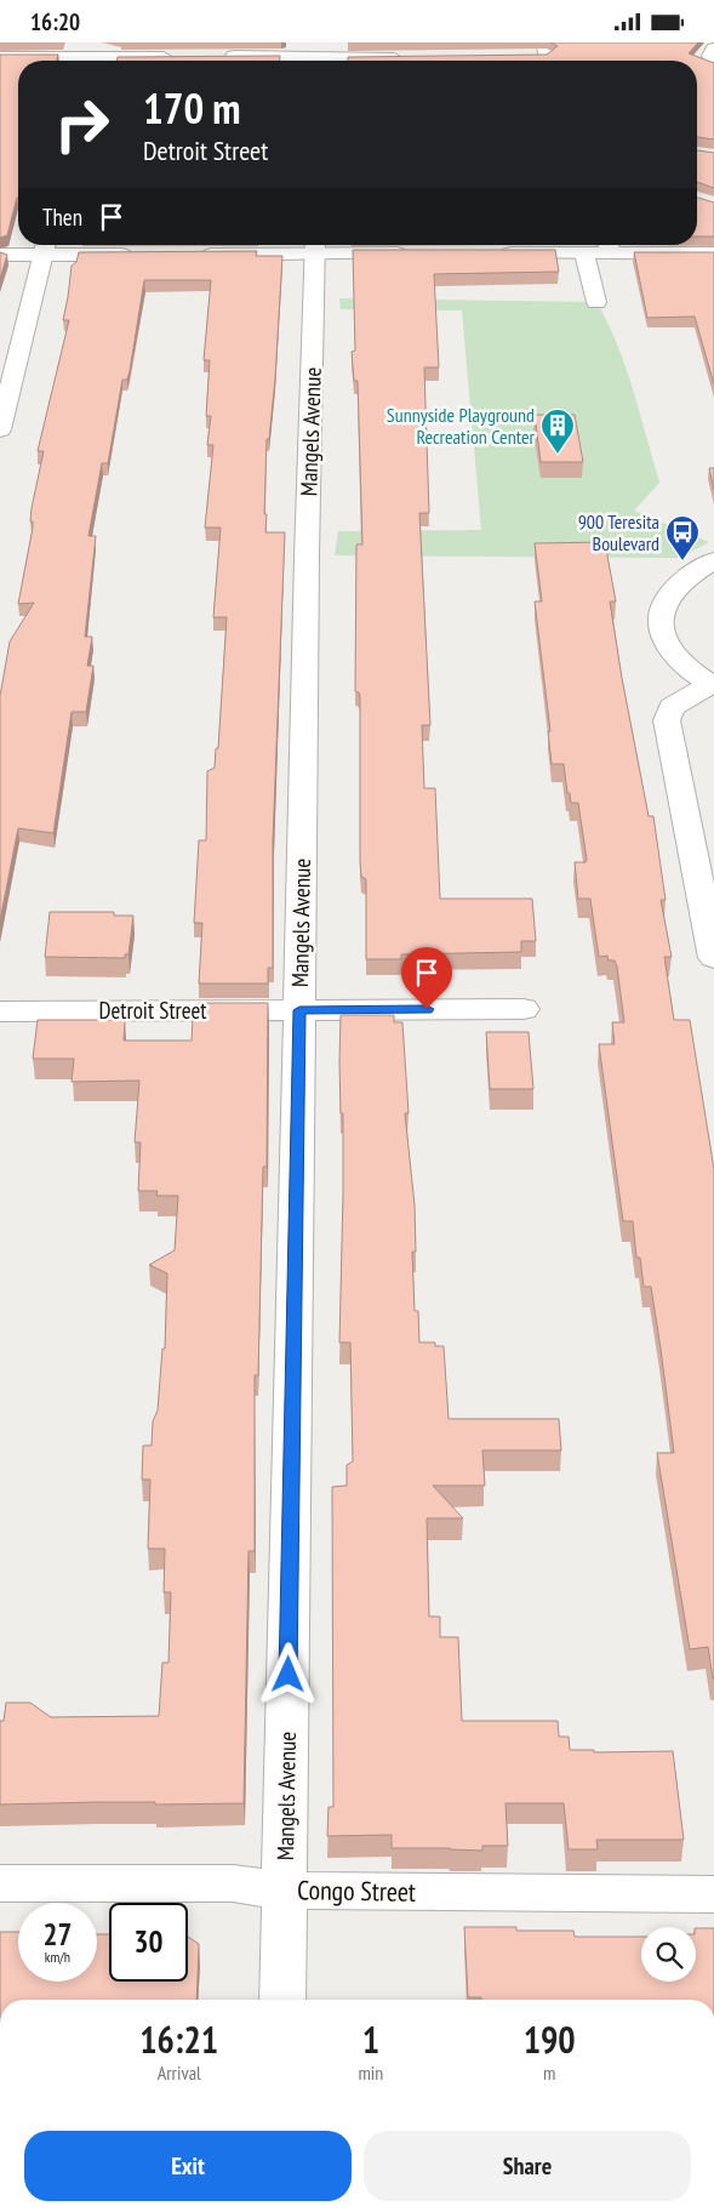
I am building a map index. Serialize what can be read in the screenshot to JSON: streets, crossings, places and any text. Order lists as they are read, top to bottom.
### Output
{
  "streets": {
    "street": ["Mangels Avenue", "Detroit Street", "Congo Street"]
  },
  "crossings": [
    ["Mangels Avenue", "Detroit Street"],
    ["Mangels Avenue", "Congo Street"]
  ],
  "places": {
    "building": ["Sunnyside Playground Recreation Center"],
    "bus stop": ["900 Teresita Boulevard"]
  },
  "page": {
    "status": "16:20",
    "turn": ["170 m", "Detroit Street"],
    "then": "Then",
    "speed": "27 km/h",
    "limit": "30",
    "eta": [
      "16:21",
      "Arrival",
      "1",
      "min",
      "190",
      "m"
    ],
    "buttons": ["Exit", "Share"]
  }
}
